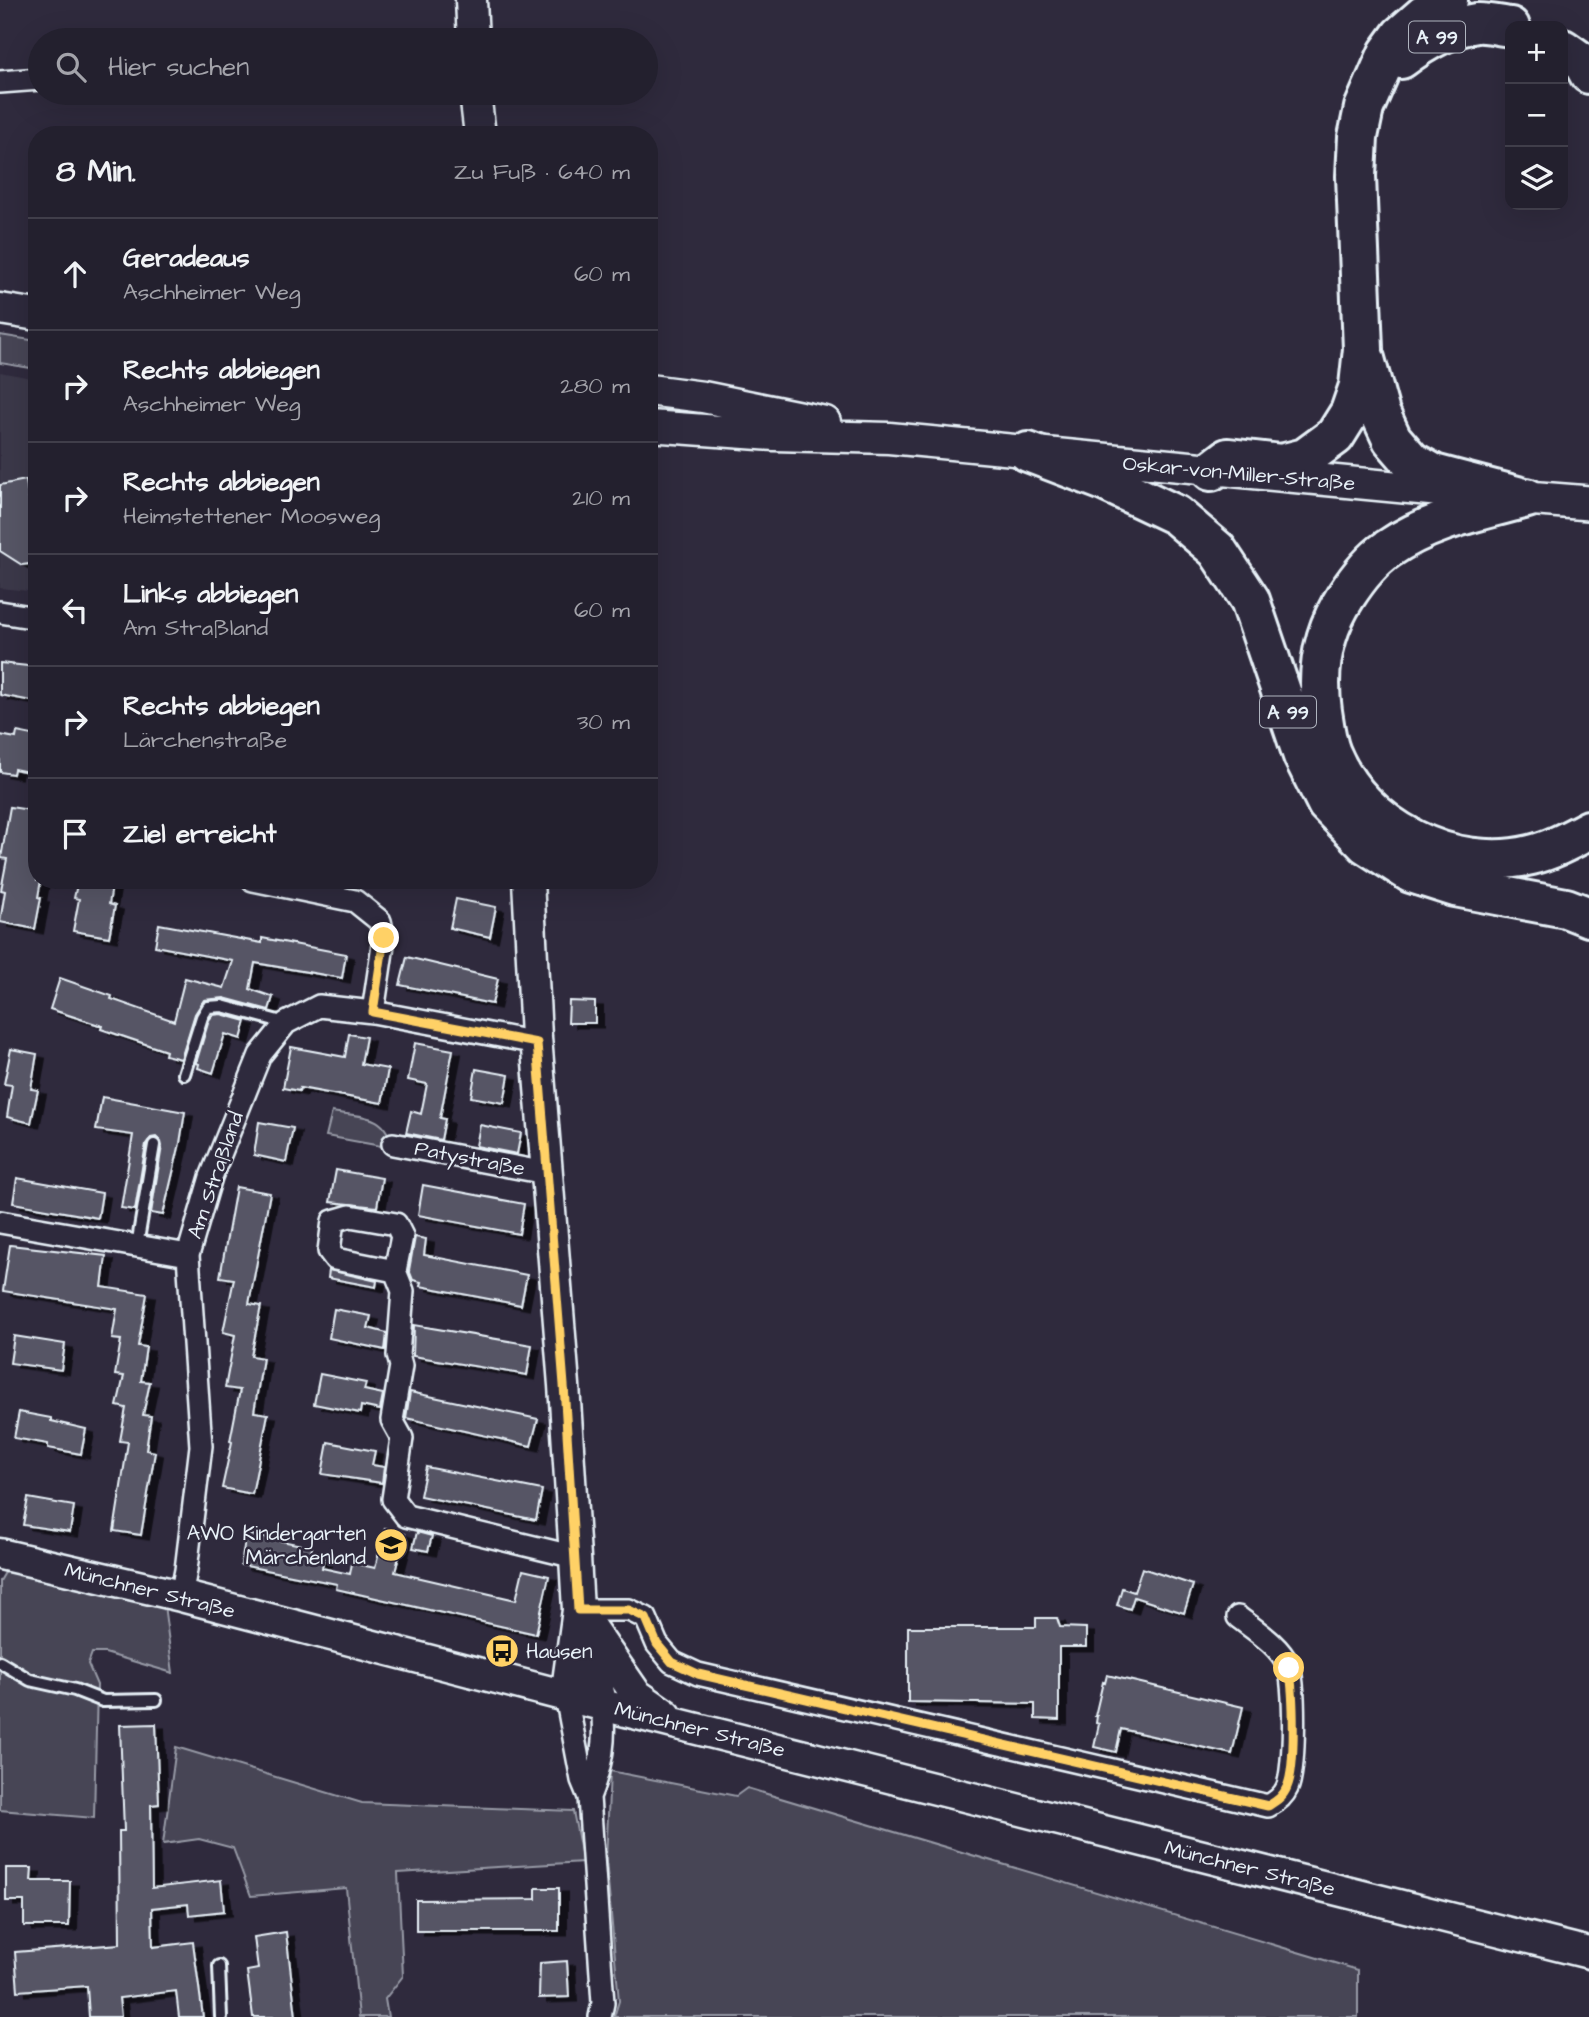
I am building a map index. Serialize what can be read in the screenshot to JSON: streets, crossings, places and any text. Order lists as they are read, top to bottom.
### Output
{
  "streets": {
    "highway": ["A 99"],
    "main road": ["Oskar-von-Miller-Straße"],
    "street": ["Patystraße", "Am Straßland", "Münchner Straße"]
  },
  "crossings": [
    ["A 99", "Oskar-von-Miller-Straße"],
    ["Am Straßland", "Münchner Straße"]
  ],
  "places": {
    "school or university": ["AWO Kindergarten Märchenland"],
    "bus stop": ["Hausen"]
  },
  "page": {
    "map_buttons": ["+", "−"],
    "search": "Hier suchen",
    "heading": ["8 Min.", "Zu Fuß · 640 m"],
    "list": [
      ["Geradeaus", "Aschheimer Weg", "60 m"],
      ["Rechts abbiegen", "Aschheimer Weg", "280 m"],
      ["Rechts abbiegen", "Heimstettener Moosweg", "210 m"],
      ["Links abbiegen", "Am Straßland", "60 m"],
      ["Rechts abbiegen", "Lärchenstraße", "30 m"],
      "Ziel erreicht"
    ]
  }
}
